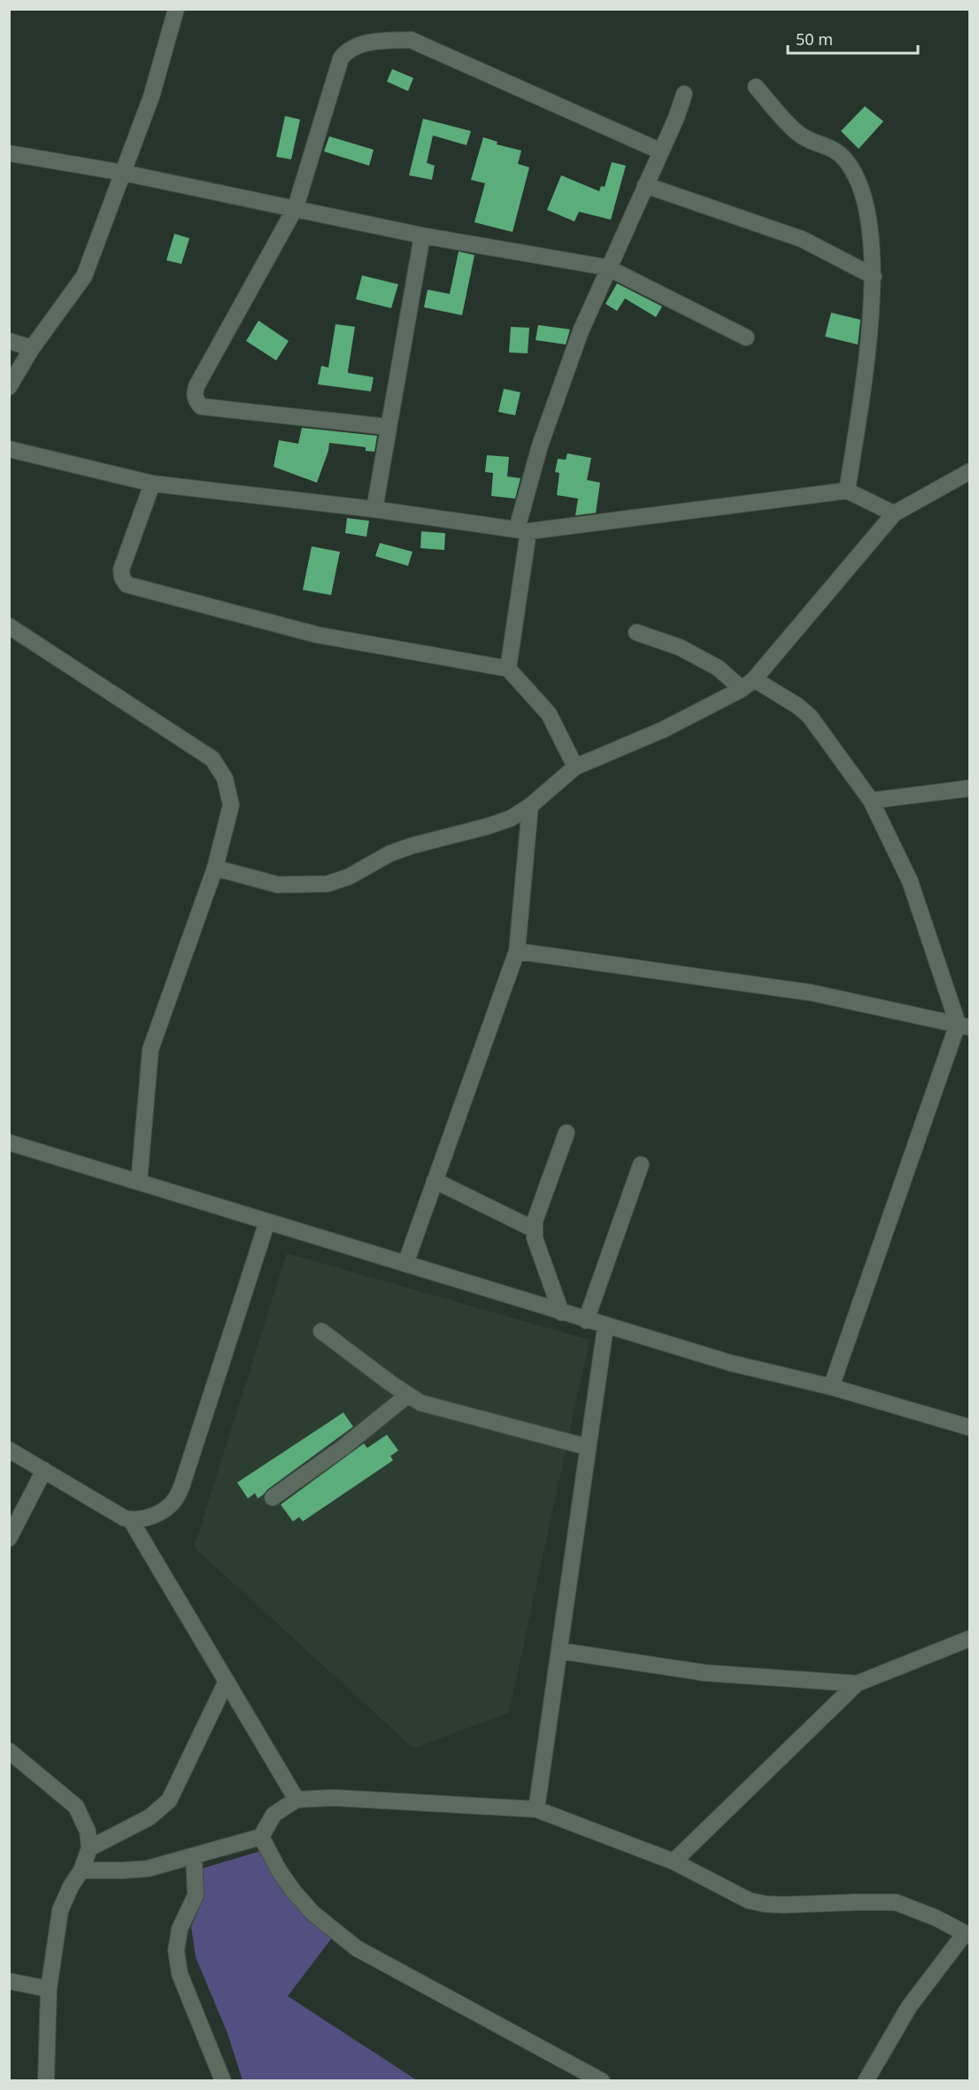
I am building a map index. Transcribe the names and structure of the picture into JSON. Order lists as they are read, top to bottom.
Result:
{
  "scale_bar": "50 m"
}
